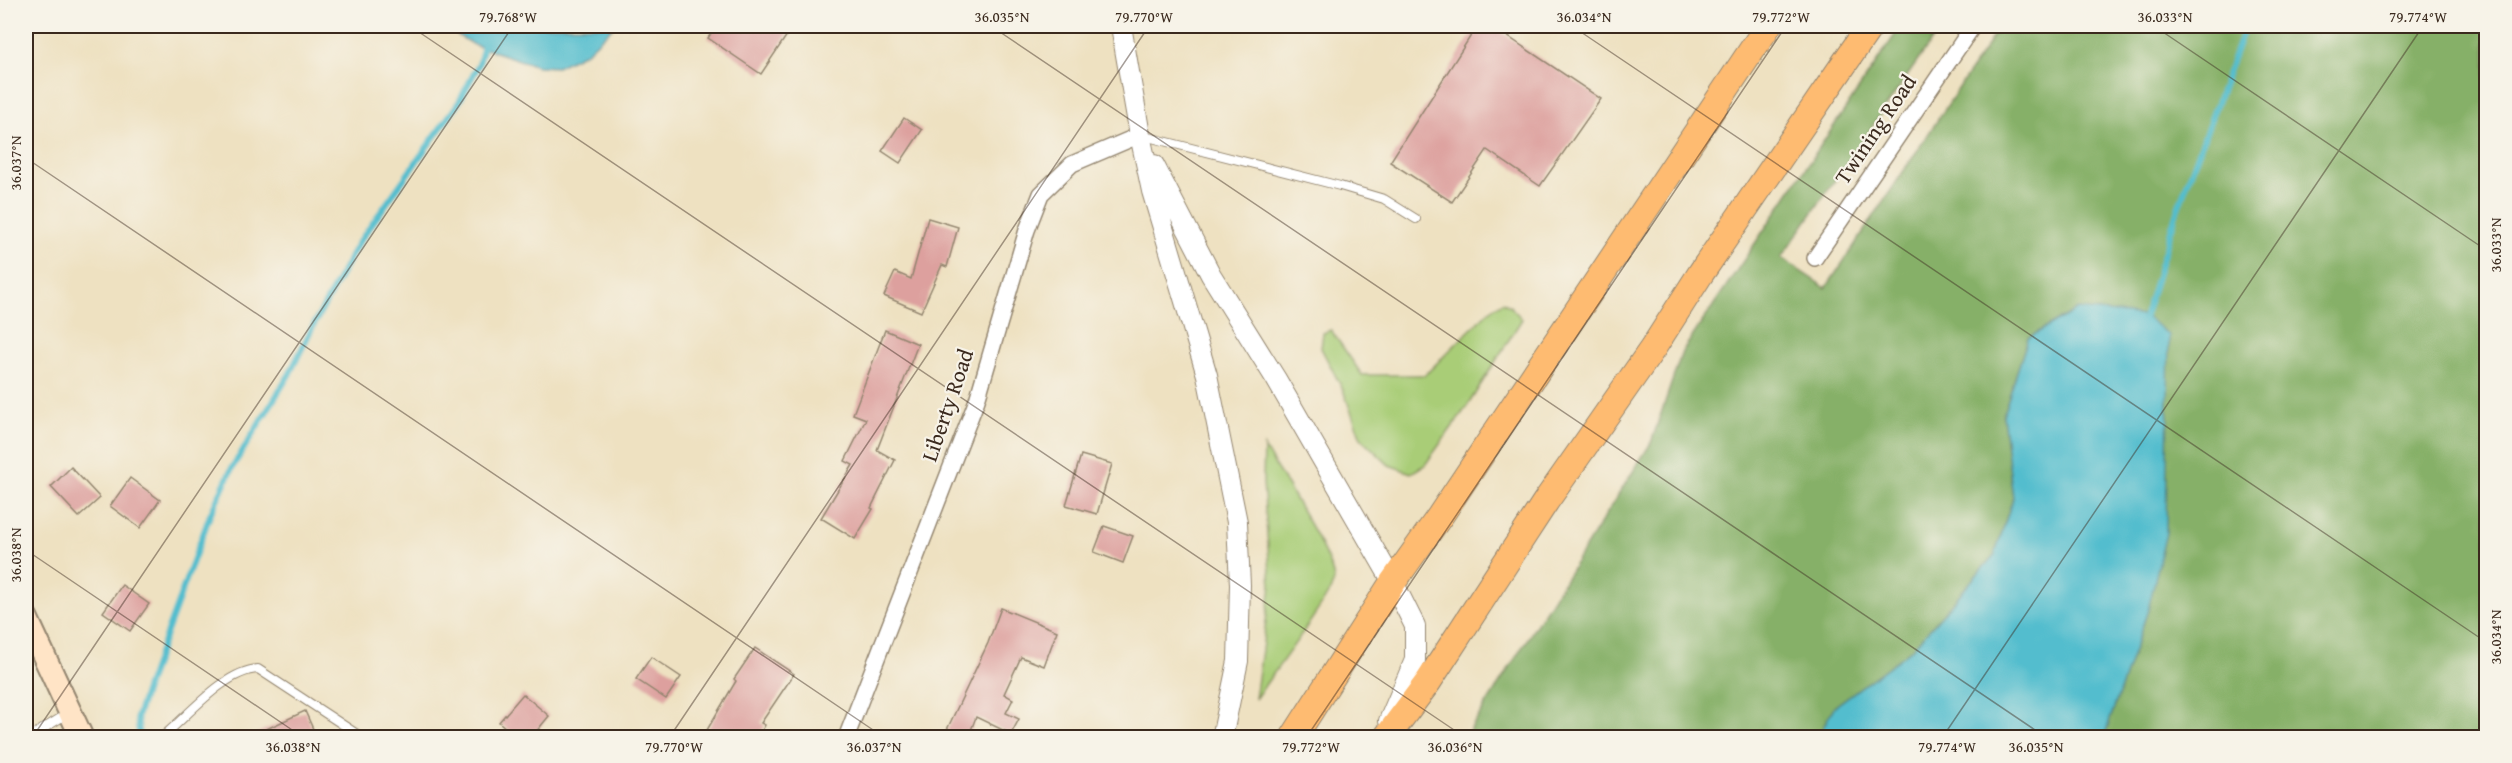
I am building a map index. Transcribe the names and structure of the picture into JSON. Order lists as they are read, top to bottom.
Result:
{
  "streets": {
    "street": ["Twining Road", "Liberty Road"]
  },
  "coordinates": [
    "79.768°W",
    "36.035°N",
    "79.770°W",
    "36.034°N",
    "79.772°W",
    "36.033°N",
    "79.774°W",
    "36.037°N",
    "36.038°N",
    "36.036°N"
  ]
}
